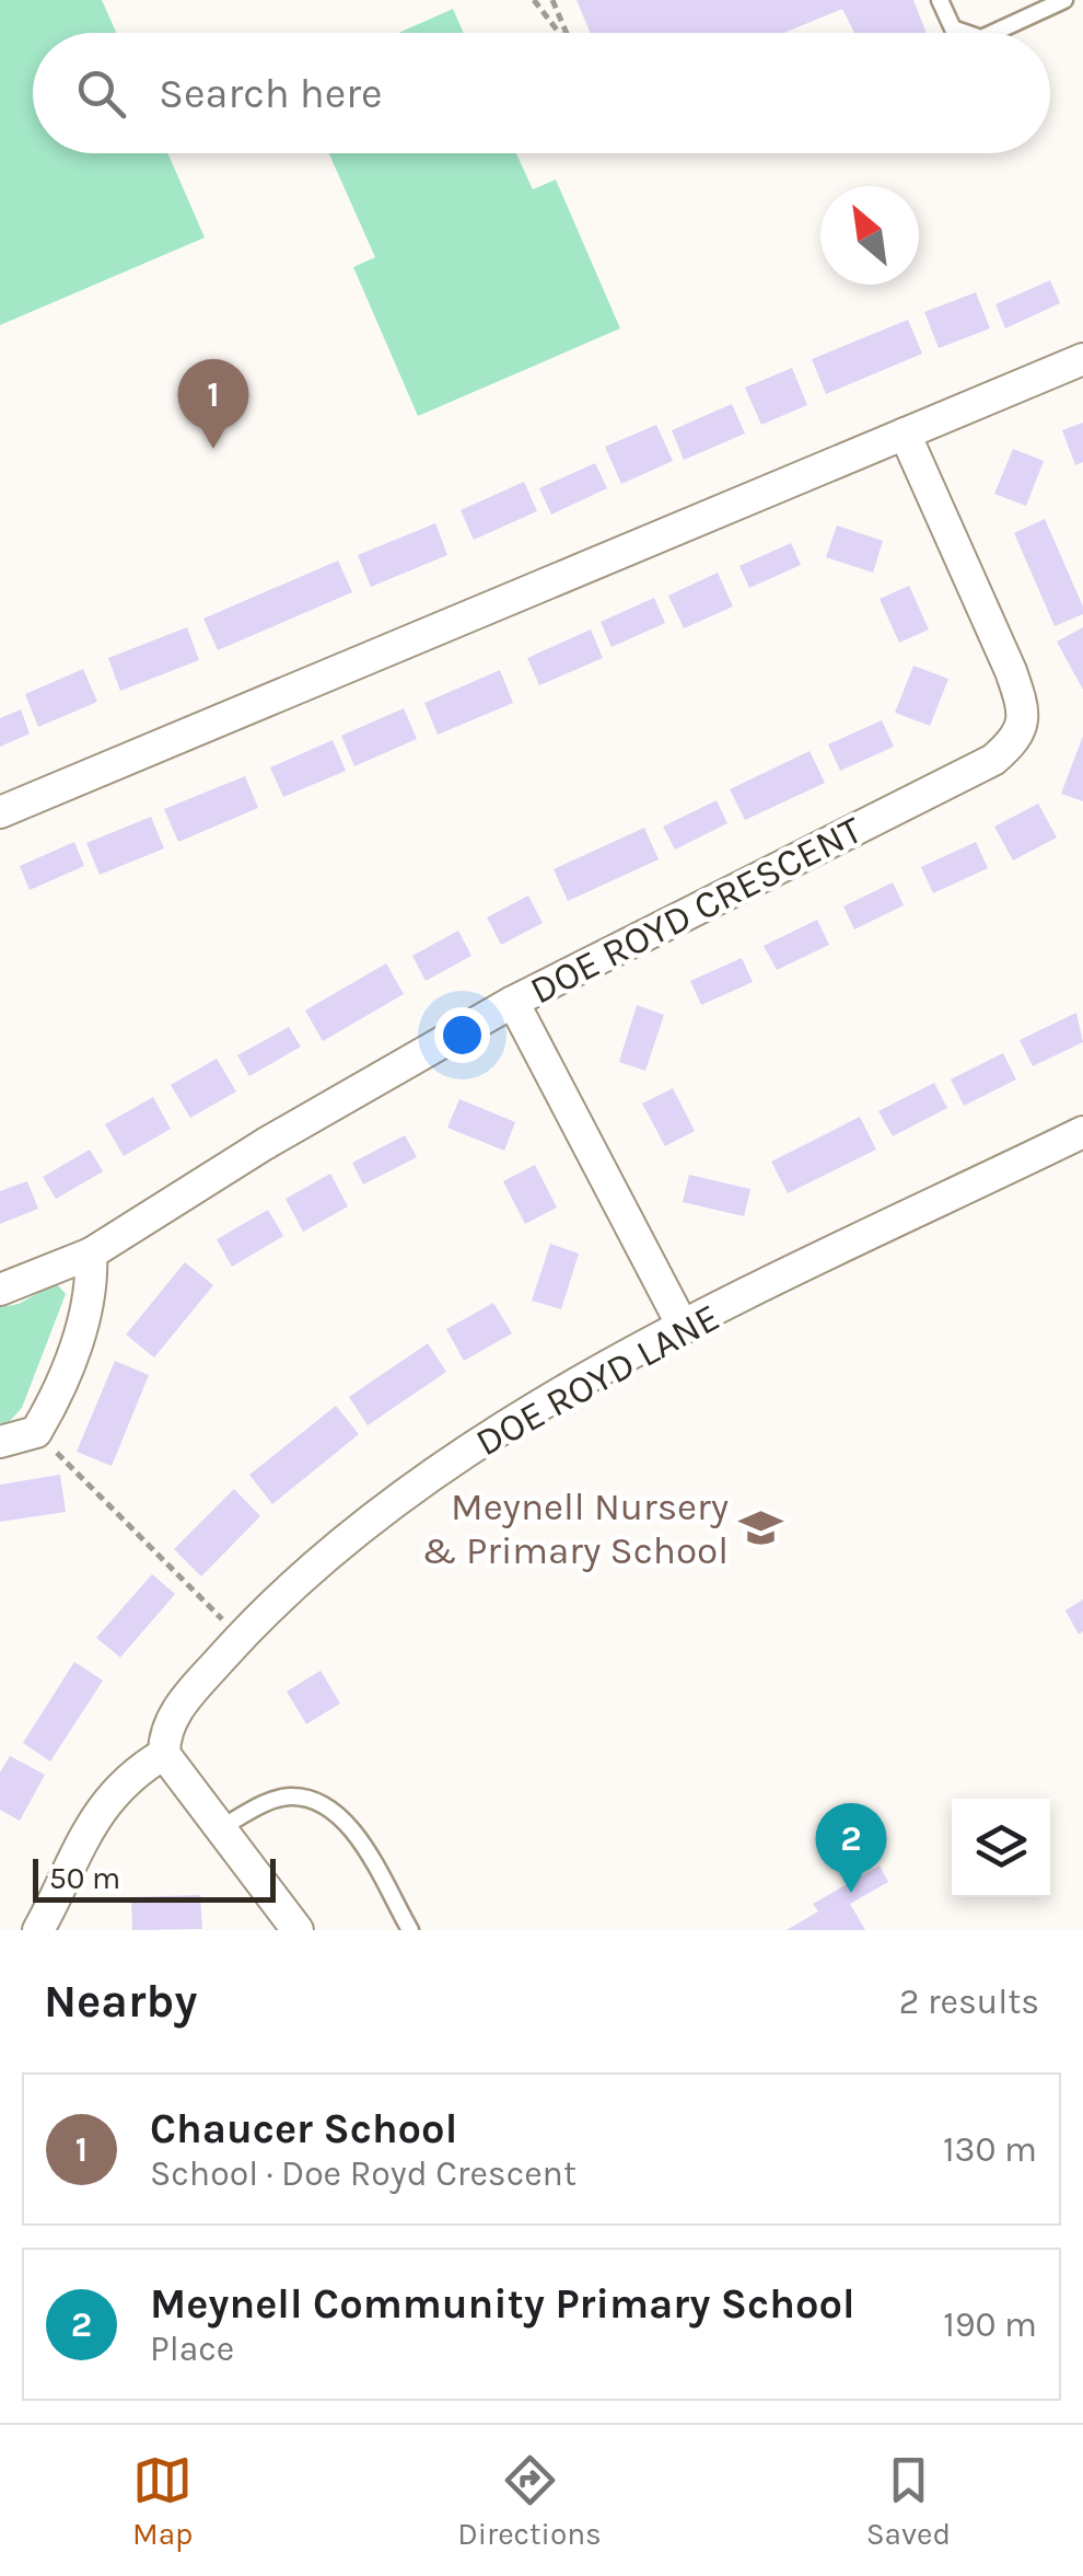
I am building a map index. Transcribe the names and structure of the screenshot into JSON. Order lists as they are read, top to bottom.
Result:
{
  "streets": {
    "street": ["DOE ROYD CRESCENT", "DOE ROYD LANE"]
  },
  "places": {
    "school or university": ["Meynell Nursery & Primary School"]
  },
  "scale_bar": "50 m",
  "north": "top left",
  "page": {
    "search": "Search here",
    "pins": ["1", "2"],
    "scale": "50 m",
    "heading": ["Nearby", "2 results"],
    "list": [
      {
        "mark": "1",
        "name": "Chaucer School",
        "note": "School · Doe Royd Crescent",
        "value": "130 m"
      },
      {
        "mark": "2",
        "name": "Meynell Community Primary School",
        "note": "Place",
        "value": "190 m"
      }
    ],
    "nav": ["Map", "Directions", "Saved"]
  }
}
